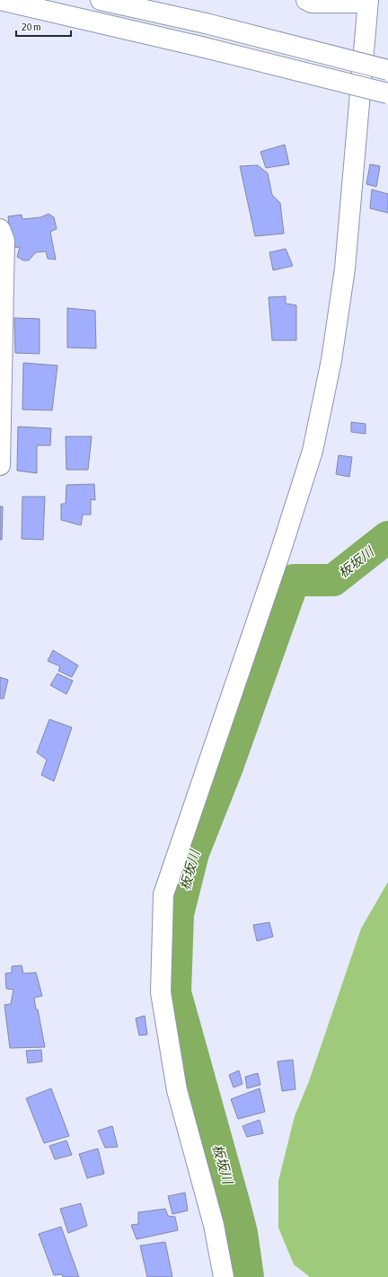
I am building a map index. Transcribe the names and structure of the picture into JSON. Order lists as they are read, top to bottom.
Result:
{
  "water": ["板坂川"],
  "scale_bar": "20 m"
}
